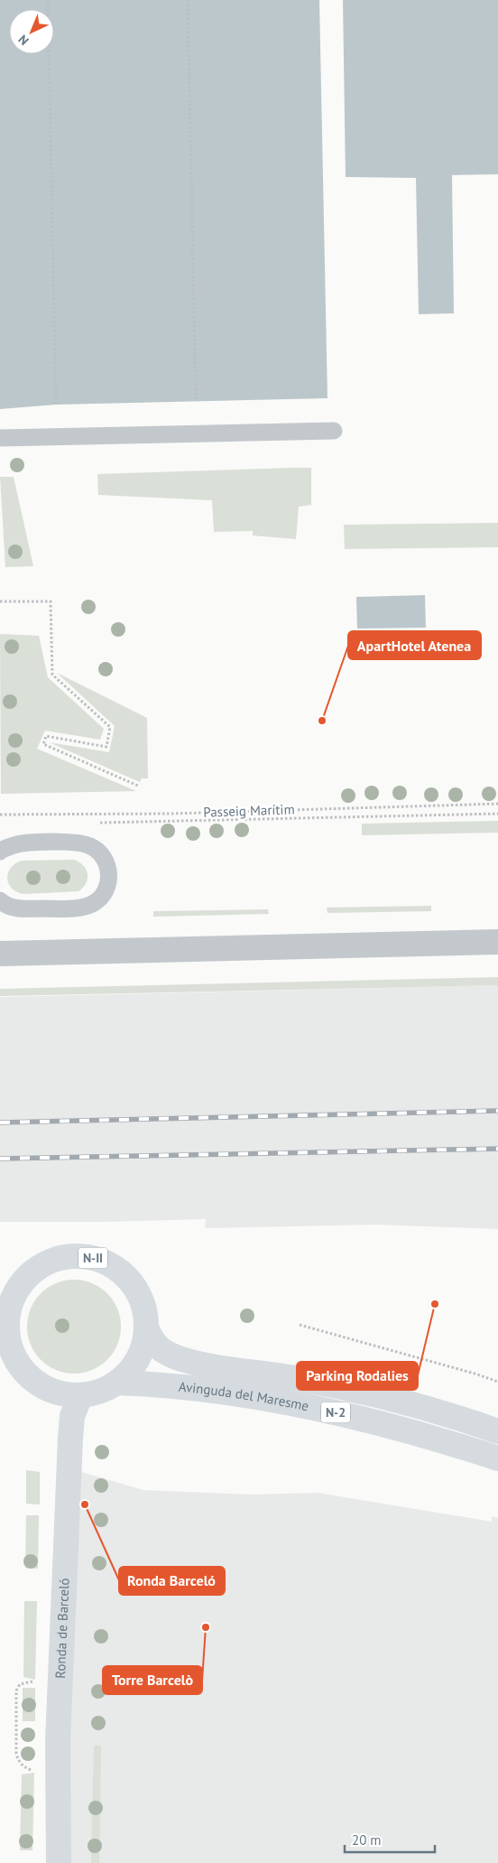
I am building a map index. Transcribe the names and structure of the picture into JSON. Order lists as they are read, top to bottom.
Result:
{
  "streets": {
    "main road": [
      "N-II",
      "Avinguda del Maresme",
      "N-2",
      "Ronda de Barceló"
    ],
    "path": ["Passeig Marítim"]
  },
  "crossings": [
    ["N-II", "Avinguda del Maresme"],
    ["N-II", "Ronda de Barceló"],
    ["Avinguda del Maresme", "Ronda de Barceló"]
  ],
  "places": [
    "ApartHotel Atenea",
    "Parking Rodalies",
    "Ronda Barceló",
    "Torre Barcelò"
  ],
  "scale_bar": "20 m",
  "north": "bottom left"
}
